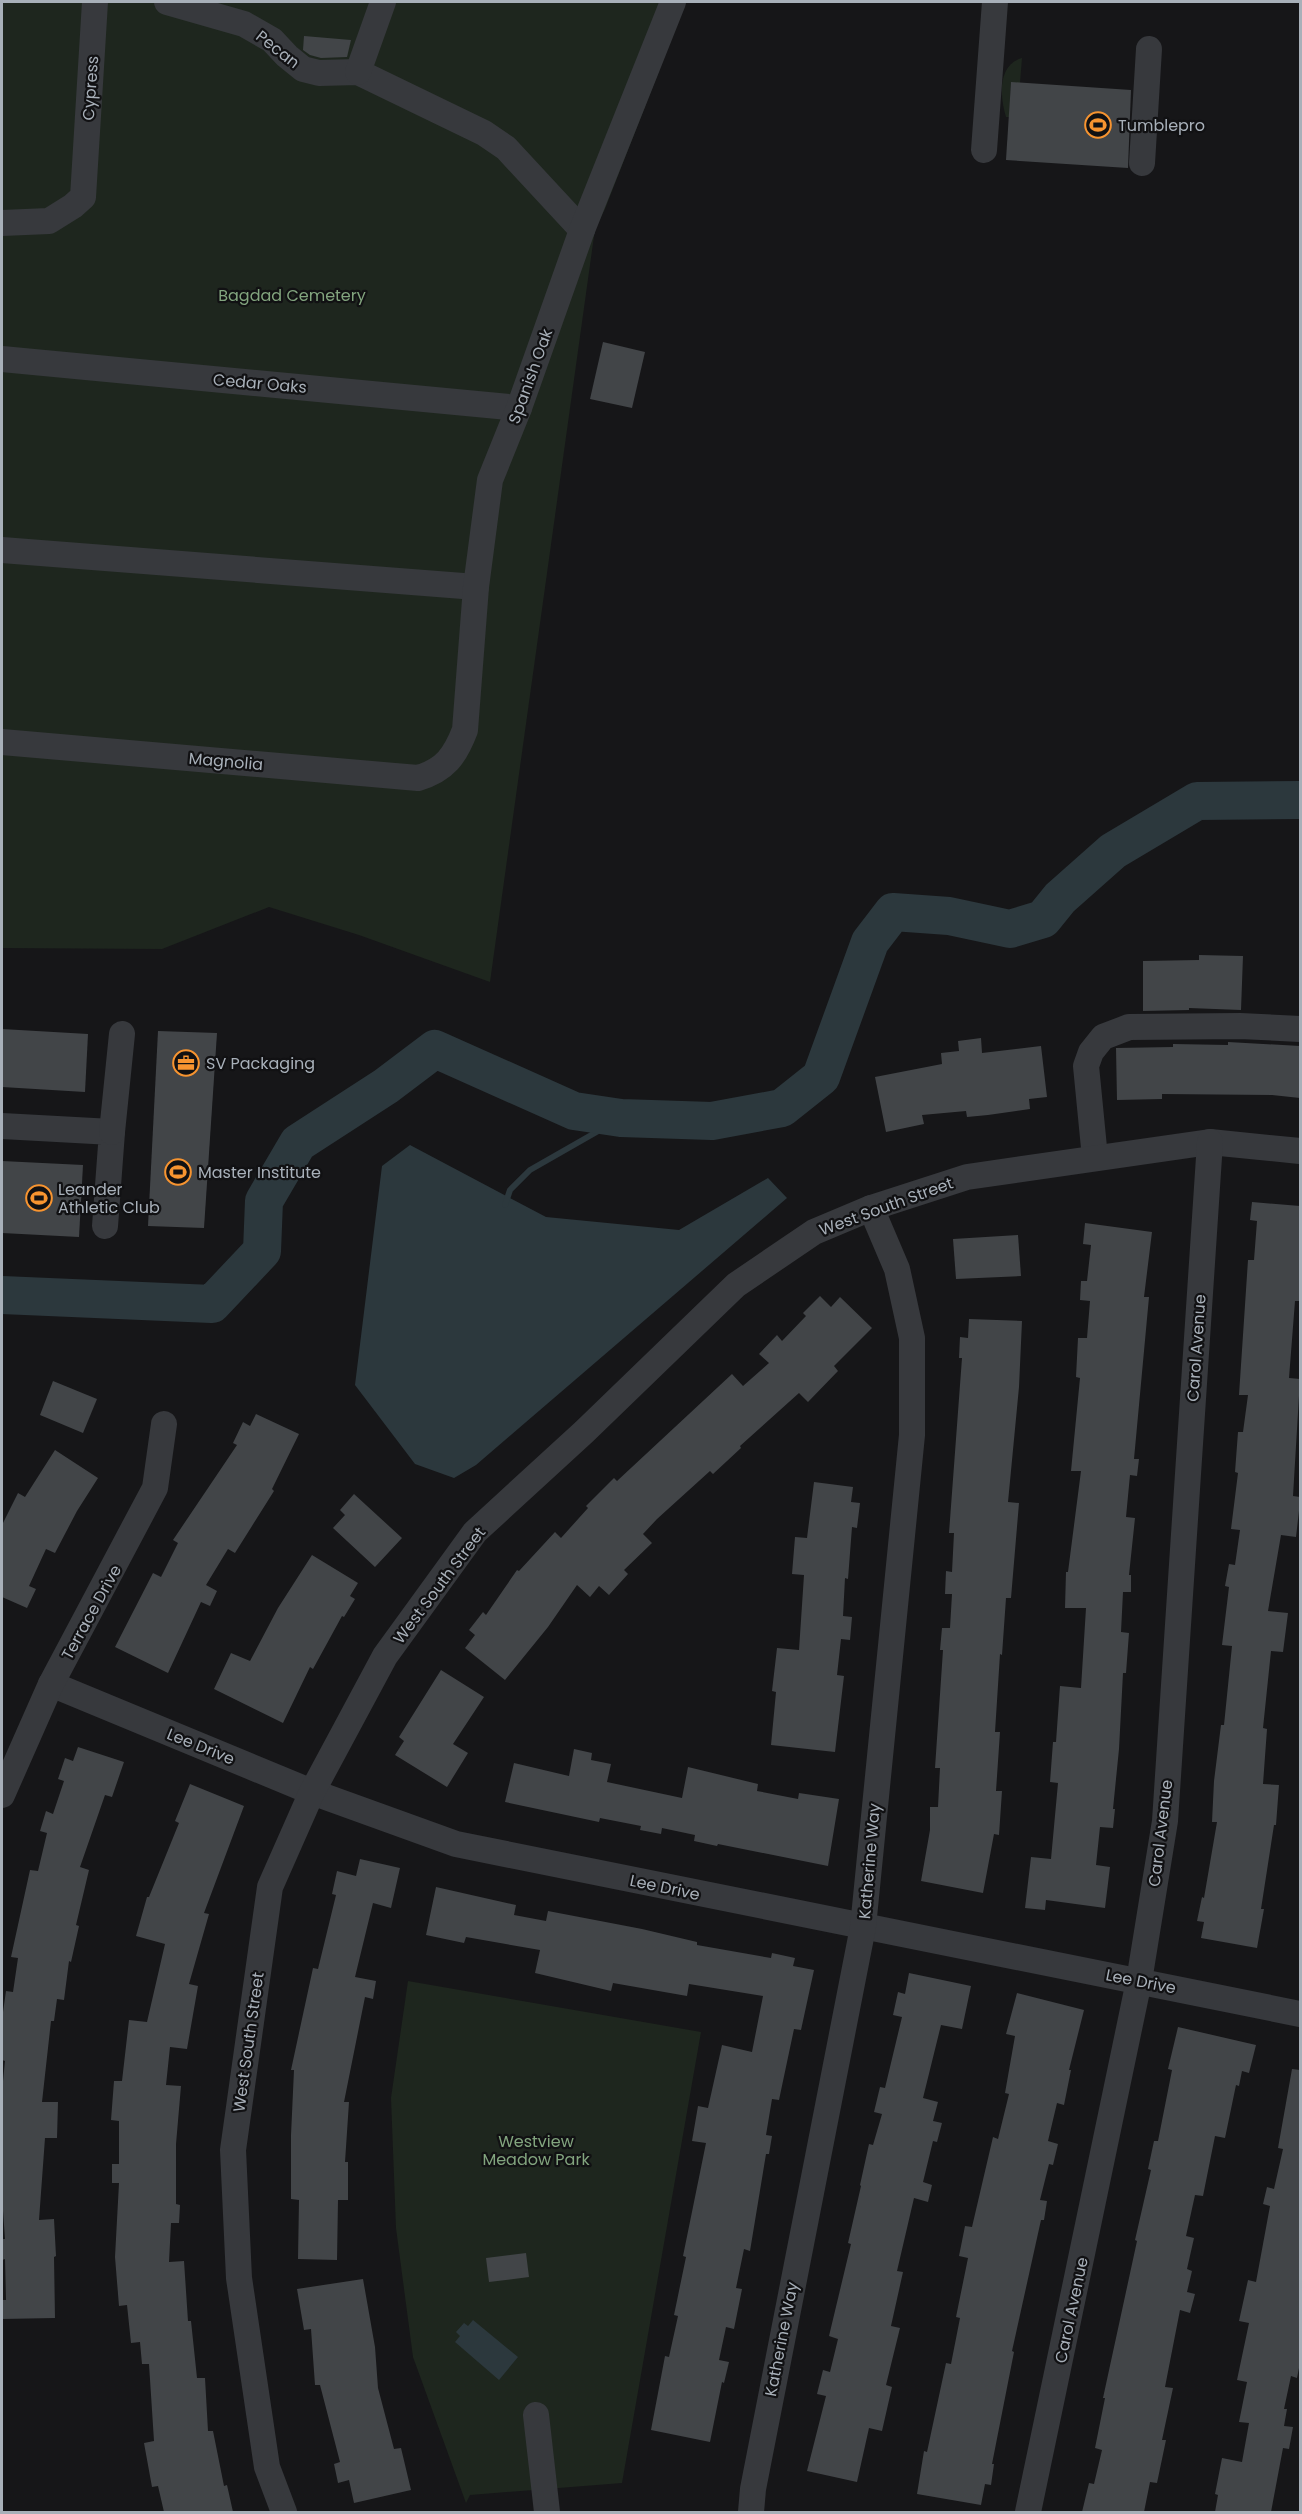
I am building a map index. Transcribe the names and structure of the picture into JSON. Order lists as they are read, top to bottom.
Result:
{
  "streets": {
    "street": [
      "Pecan",
      "Cypress",
      "Spanish Oak",
      "Cedar Oaks",
      "Magnolia",
      "West South Street",
      "Carol Avenue",
      "Terrace Drive",
      "Lee Drive",
      "Katherine Way"
    ]
  },
  "crossings": [
    ["Spanish Oak", "Cedar Oaks"],
    ["Spanish Oak", "Magnolia"],
    ["West South Street", "Carol Avenue"],
    ["West South Street", "Lee Drive"],
    ["West South Street", "Katherine Way"],
    ["Carol Avenue", "Lee Drive"],
    ["Terrace Drive", "Lee Drive"],
    ["Lee Drive", "Katherine Way"]
  ],
  "parks": ["Bagdad Cemetery", "Westview Meadow Park"],
  "places": {
    "sports": ["Tumblepro", "Master Institute", "Leander Athletic Club"],
    "office": ["SV Packaging"]
  }
}
